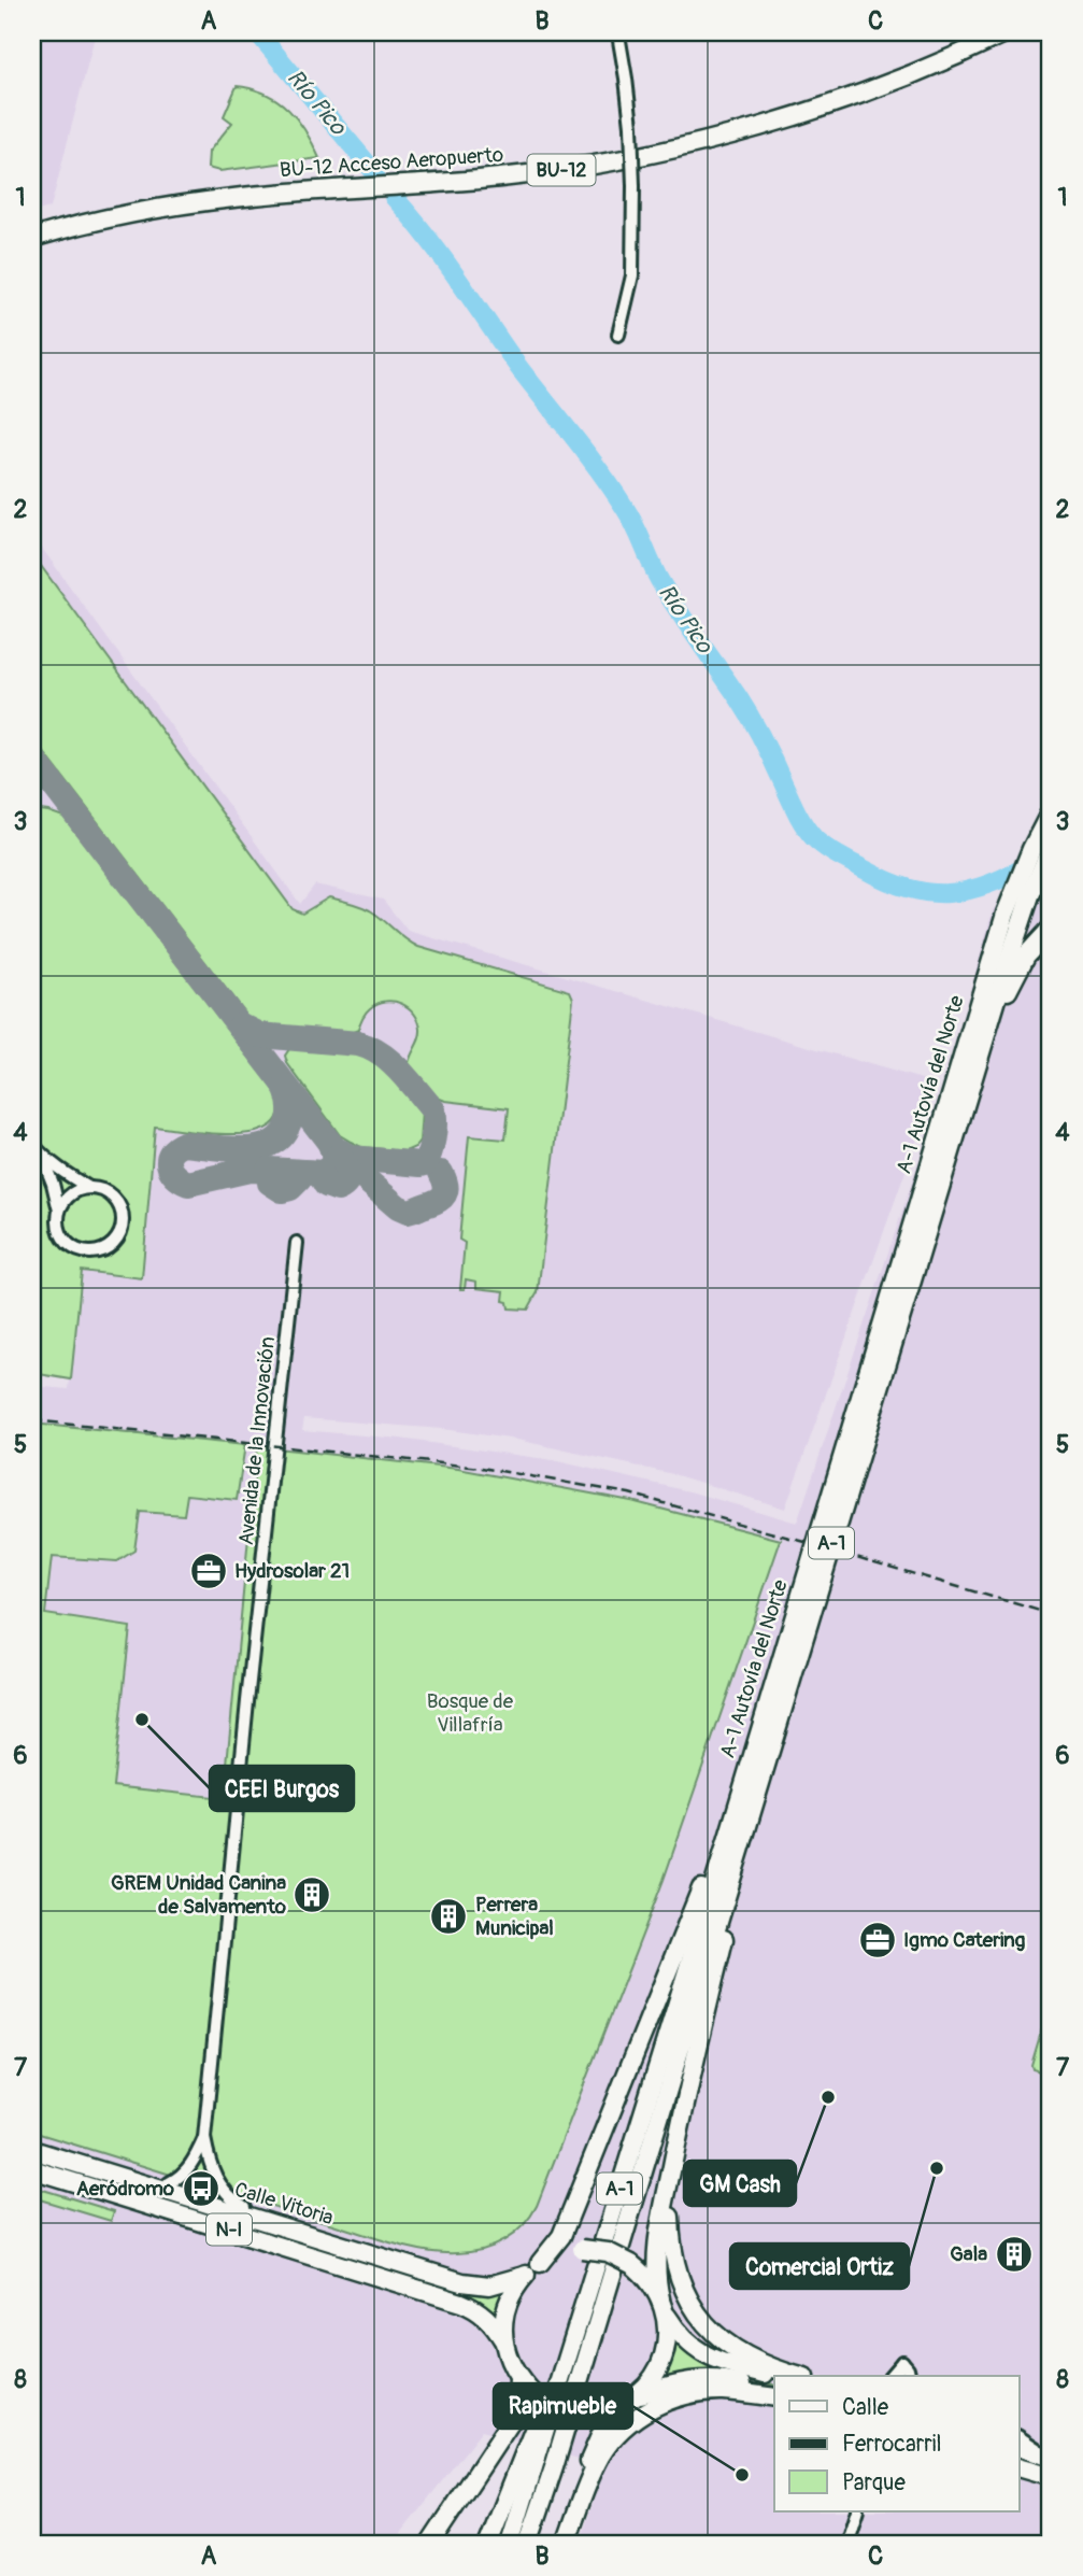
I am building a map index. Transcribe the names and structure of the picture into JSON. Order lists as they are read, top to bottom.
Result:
{
  "streets": {
    "highway": [
      "BU-12 Acceso Aeropuerto",
      "BU-12",
      "A-1 Autovía del Norte",
      "A-1",
      "Calle Vitoria",
      "N-I"
    ],
    "street": ["Avenida de la Innovación"]
  },
  "crossings": [
    ["A-1 Autovía del Norte", "A-1"],
    ["A-1", "Calle Vitoria"],
    ["A-1", "N-I"],
    ["Calle Vitoria", "N-I"]
  ],
  "water": ["Río Pico"],
  "parks": ["Bosque de Villafría"],
  "places": {
    "office": ["Hydrosolar 21", "Igmo Catering"],
    "other": [
      "CEEI Burgos",
      "GM Cash",
      "Comercial Ortiz",
      "Rapimueble"
    ],
    "building": ["GREM Unidad Canina de Salvamento", "Perrera Municipal", "Gala"],
    "bus stop": ["Aeródromo"]
  },
  "legend": ["Calle", "Ferrocarril", "Parque"],
  "grid": {
    "columns": ["A", "B", "C"],
    "rows": [
      "1",
      "2",
      "3",
      "4",
      "5",
      "6",
      "7",
      "8"
    ]
  }
}
